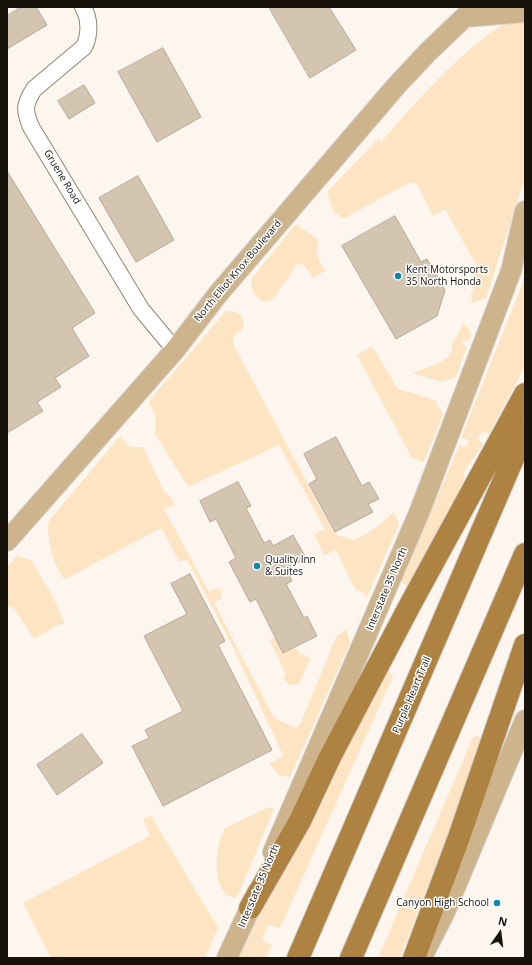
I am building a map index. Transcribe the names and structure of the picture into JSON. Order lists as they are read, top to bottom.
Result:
{
  "streets": {
    "highway": ["Purple Heart Trail"],
    "main road": ["North Elliot Knox Boulevard", "Interstate 35 North"],
    "street": ["Gruene Road"]
  },
  "crossings": [
    ["Gruene Road", "North Elliot Knox Boulevard"]
  ],
  "places": ["Kent Motorsports 35 North Honda", "Quality Inn & Suites", "Canyon High School"],
  "north": "top"
}
